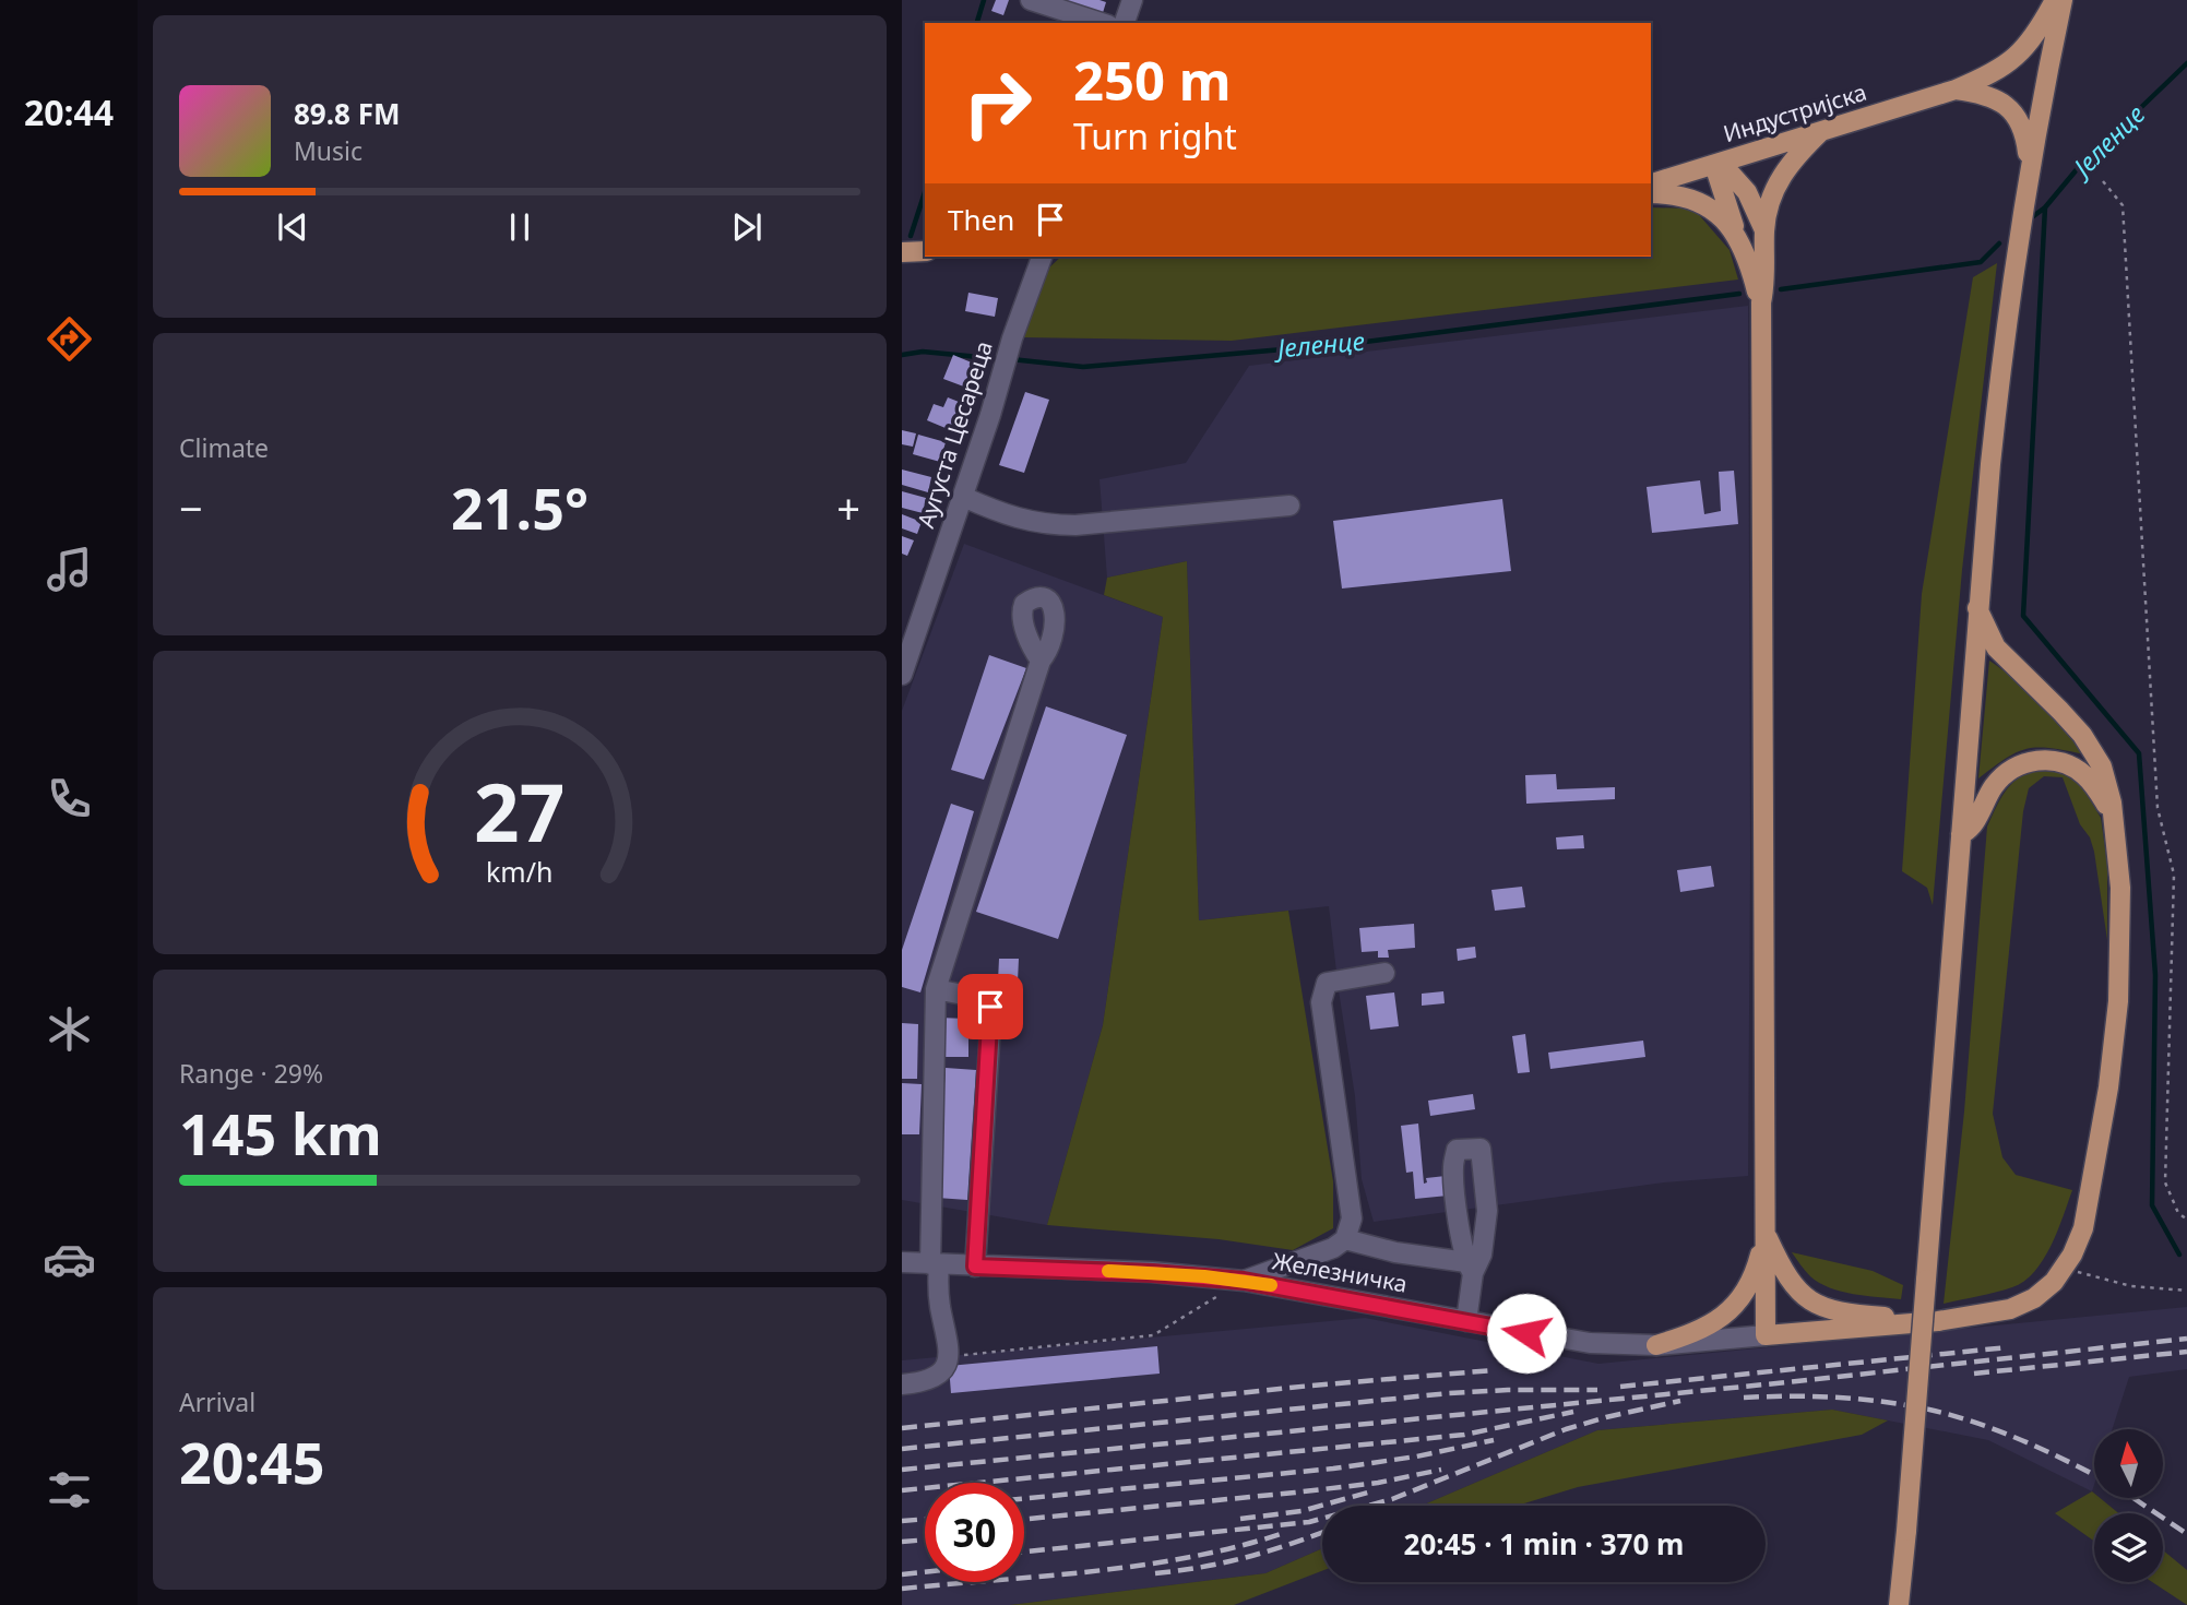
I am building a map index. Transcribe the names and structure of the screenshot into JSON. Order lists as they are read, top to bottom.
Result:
{
  "streets": {
    "main road": ["Индустријска"],
    "street": ["Аугуста Цесареца", "Железничка"]
  },
  "water": ["Јеленце"],
  "north": "top",
  "page": {
    "tabs": "20:44",
    "turn": ["250 m", "Turn right"],
    "song": ["89.8 FM", "Music"],
    "then": "Then",
    "tile": [
      "Climate",
      ["Range · 29%", "145 km"],
      ["Arrival", "20:45"]
    ],
    "heat": ["−", "21.5°", "+"],
    "limit": "30",
    "trip": "20:45 · 1 min · 370 m",
    "gauge": ["27", "km/h"]
  }
}
